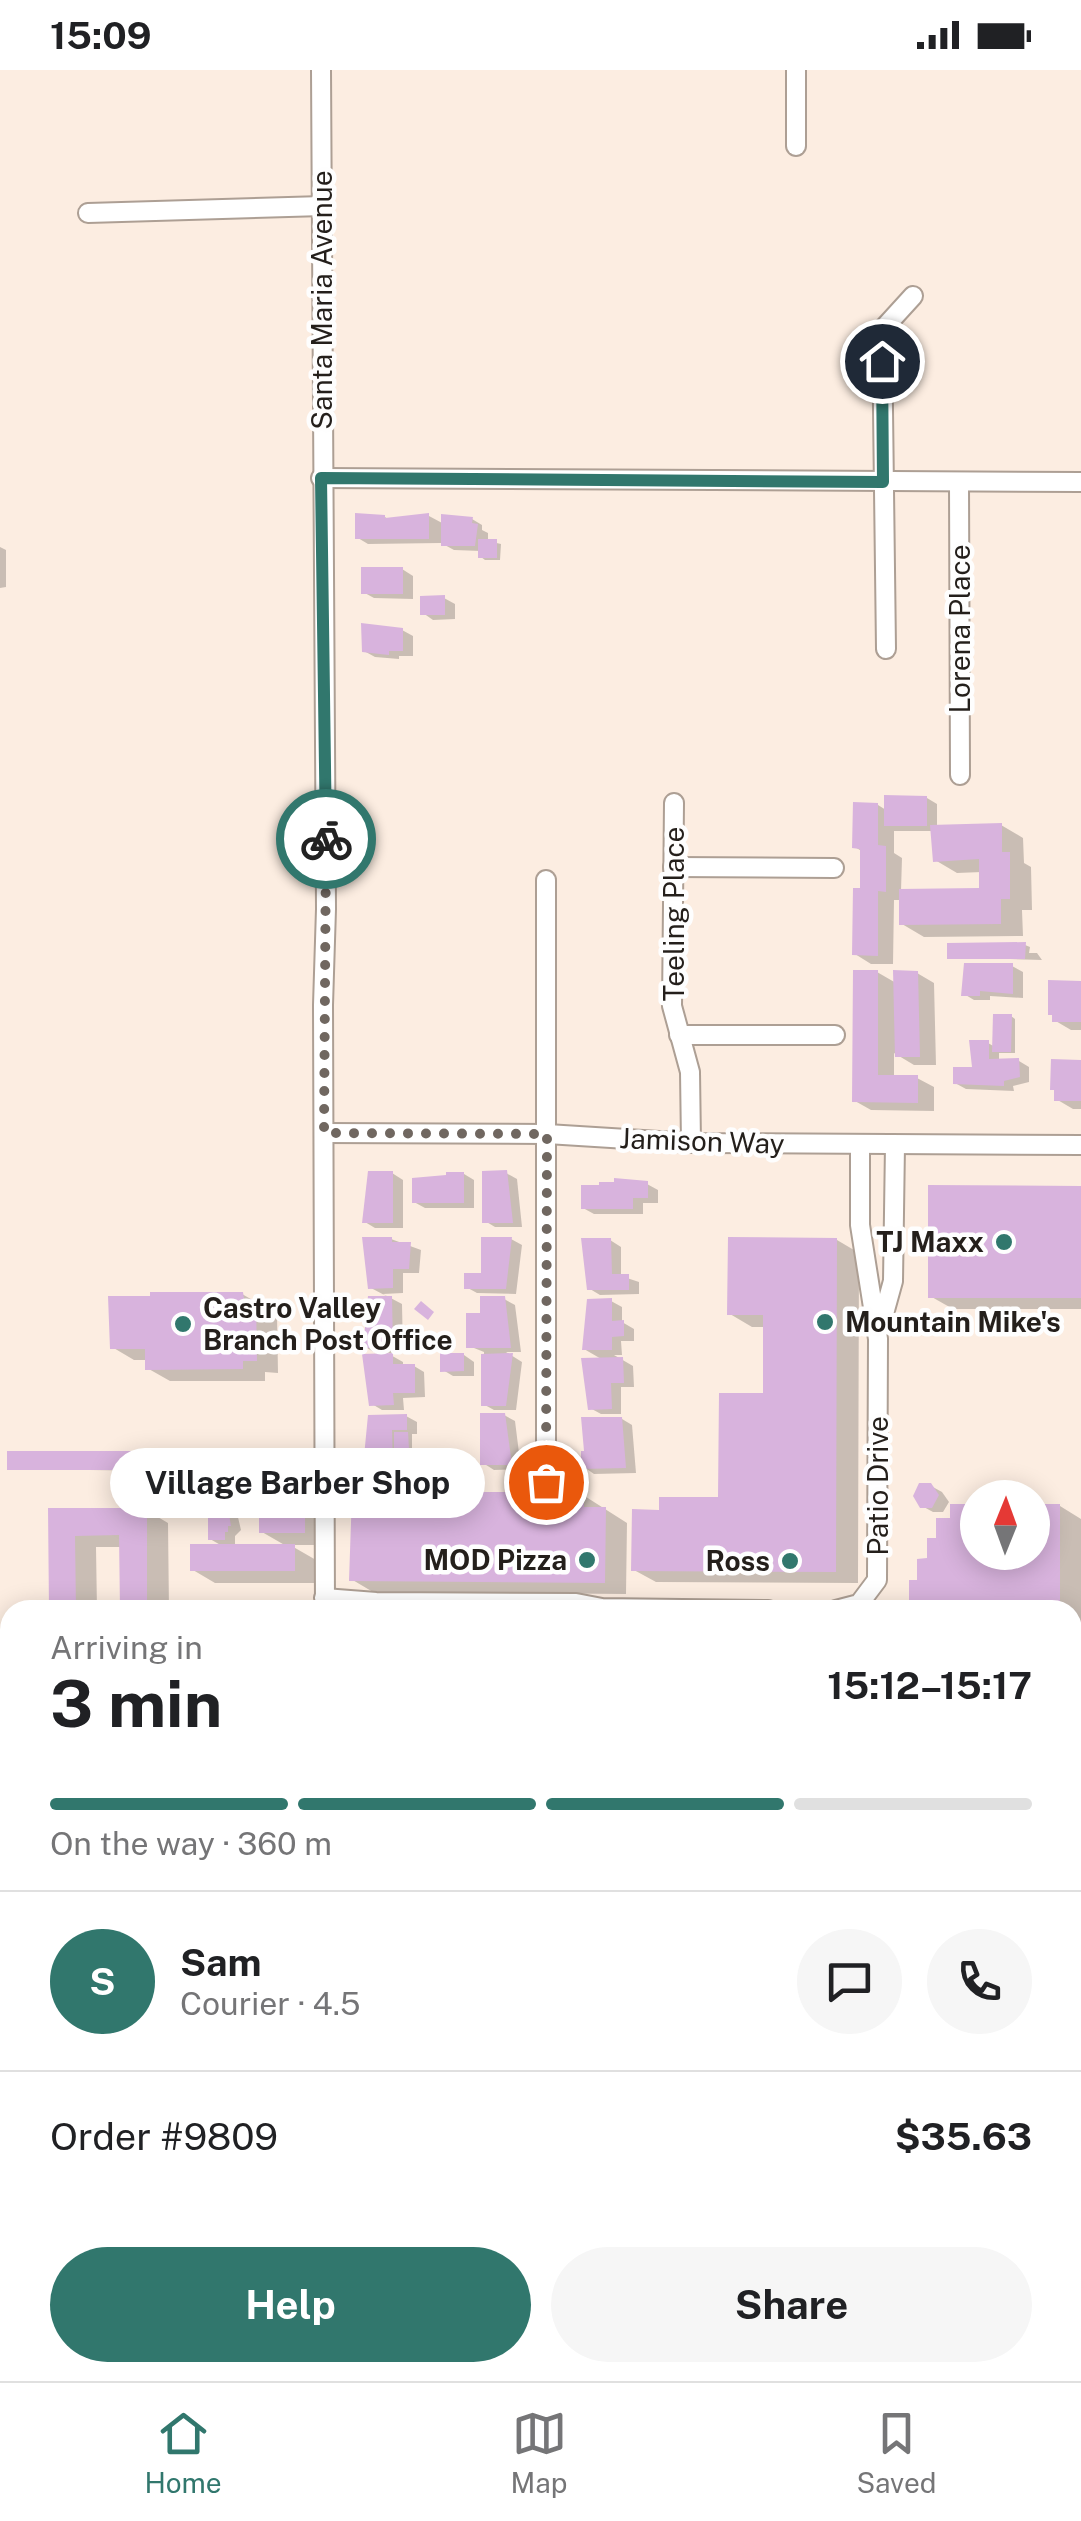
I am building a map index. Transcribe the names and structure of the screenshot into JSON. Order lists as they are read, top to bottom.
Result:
{
  "streets": {
    "street": [
      "Santa Maria Avenue",
      "Lorena Place",
      "Teeling Place",
      "Jamison Way",
      "Patio Drive"
    ]
  },
  "crossings": [
    ["Santa Maria Avenue", "Jamison Way"],
    ["Teeling Place", "Jamison Way"],
    ["Jamison Way", "Patio Drive"]
  ],
  "places": [
    "TJ Maxx",
    "Mountain Mike's",
    "Castro Valley Branch Post Office",
    "Village Barber Shop",
    "MOD Pizza",
    "Ross"
  ],
  "north": "top",
  "page": {
    "status": "15:09",
    "bubble": "Village Barber Shop",
    "heading": ["3 min", "Arriving in", "15:12–15:17"],
    "panel": [
      "Sam",
      "Courier · 4.5",
      "Order #9809",
      "$35.63"
    ],
    "bar": "On the way · 360 m",
    "round": "S",
    "buttons": ["Help", "Share"],
    "tabs": ["Home", "Map", "Saved"]
  }
}
